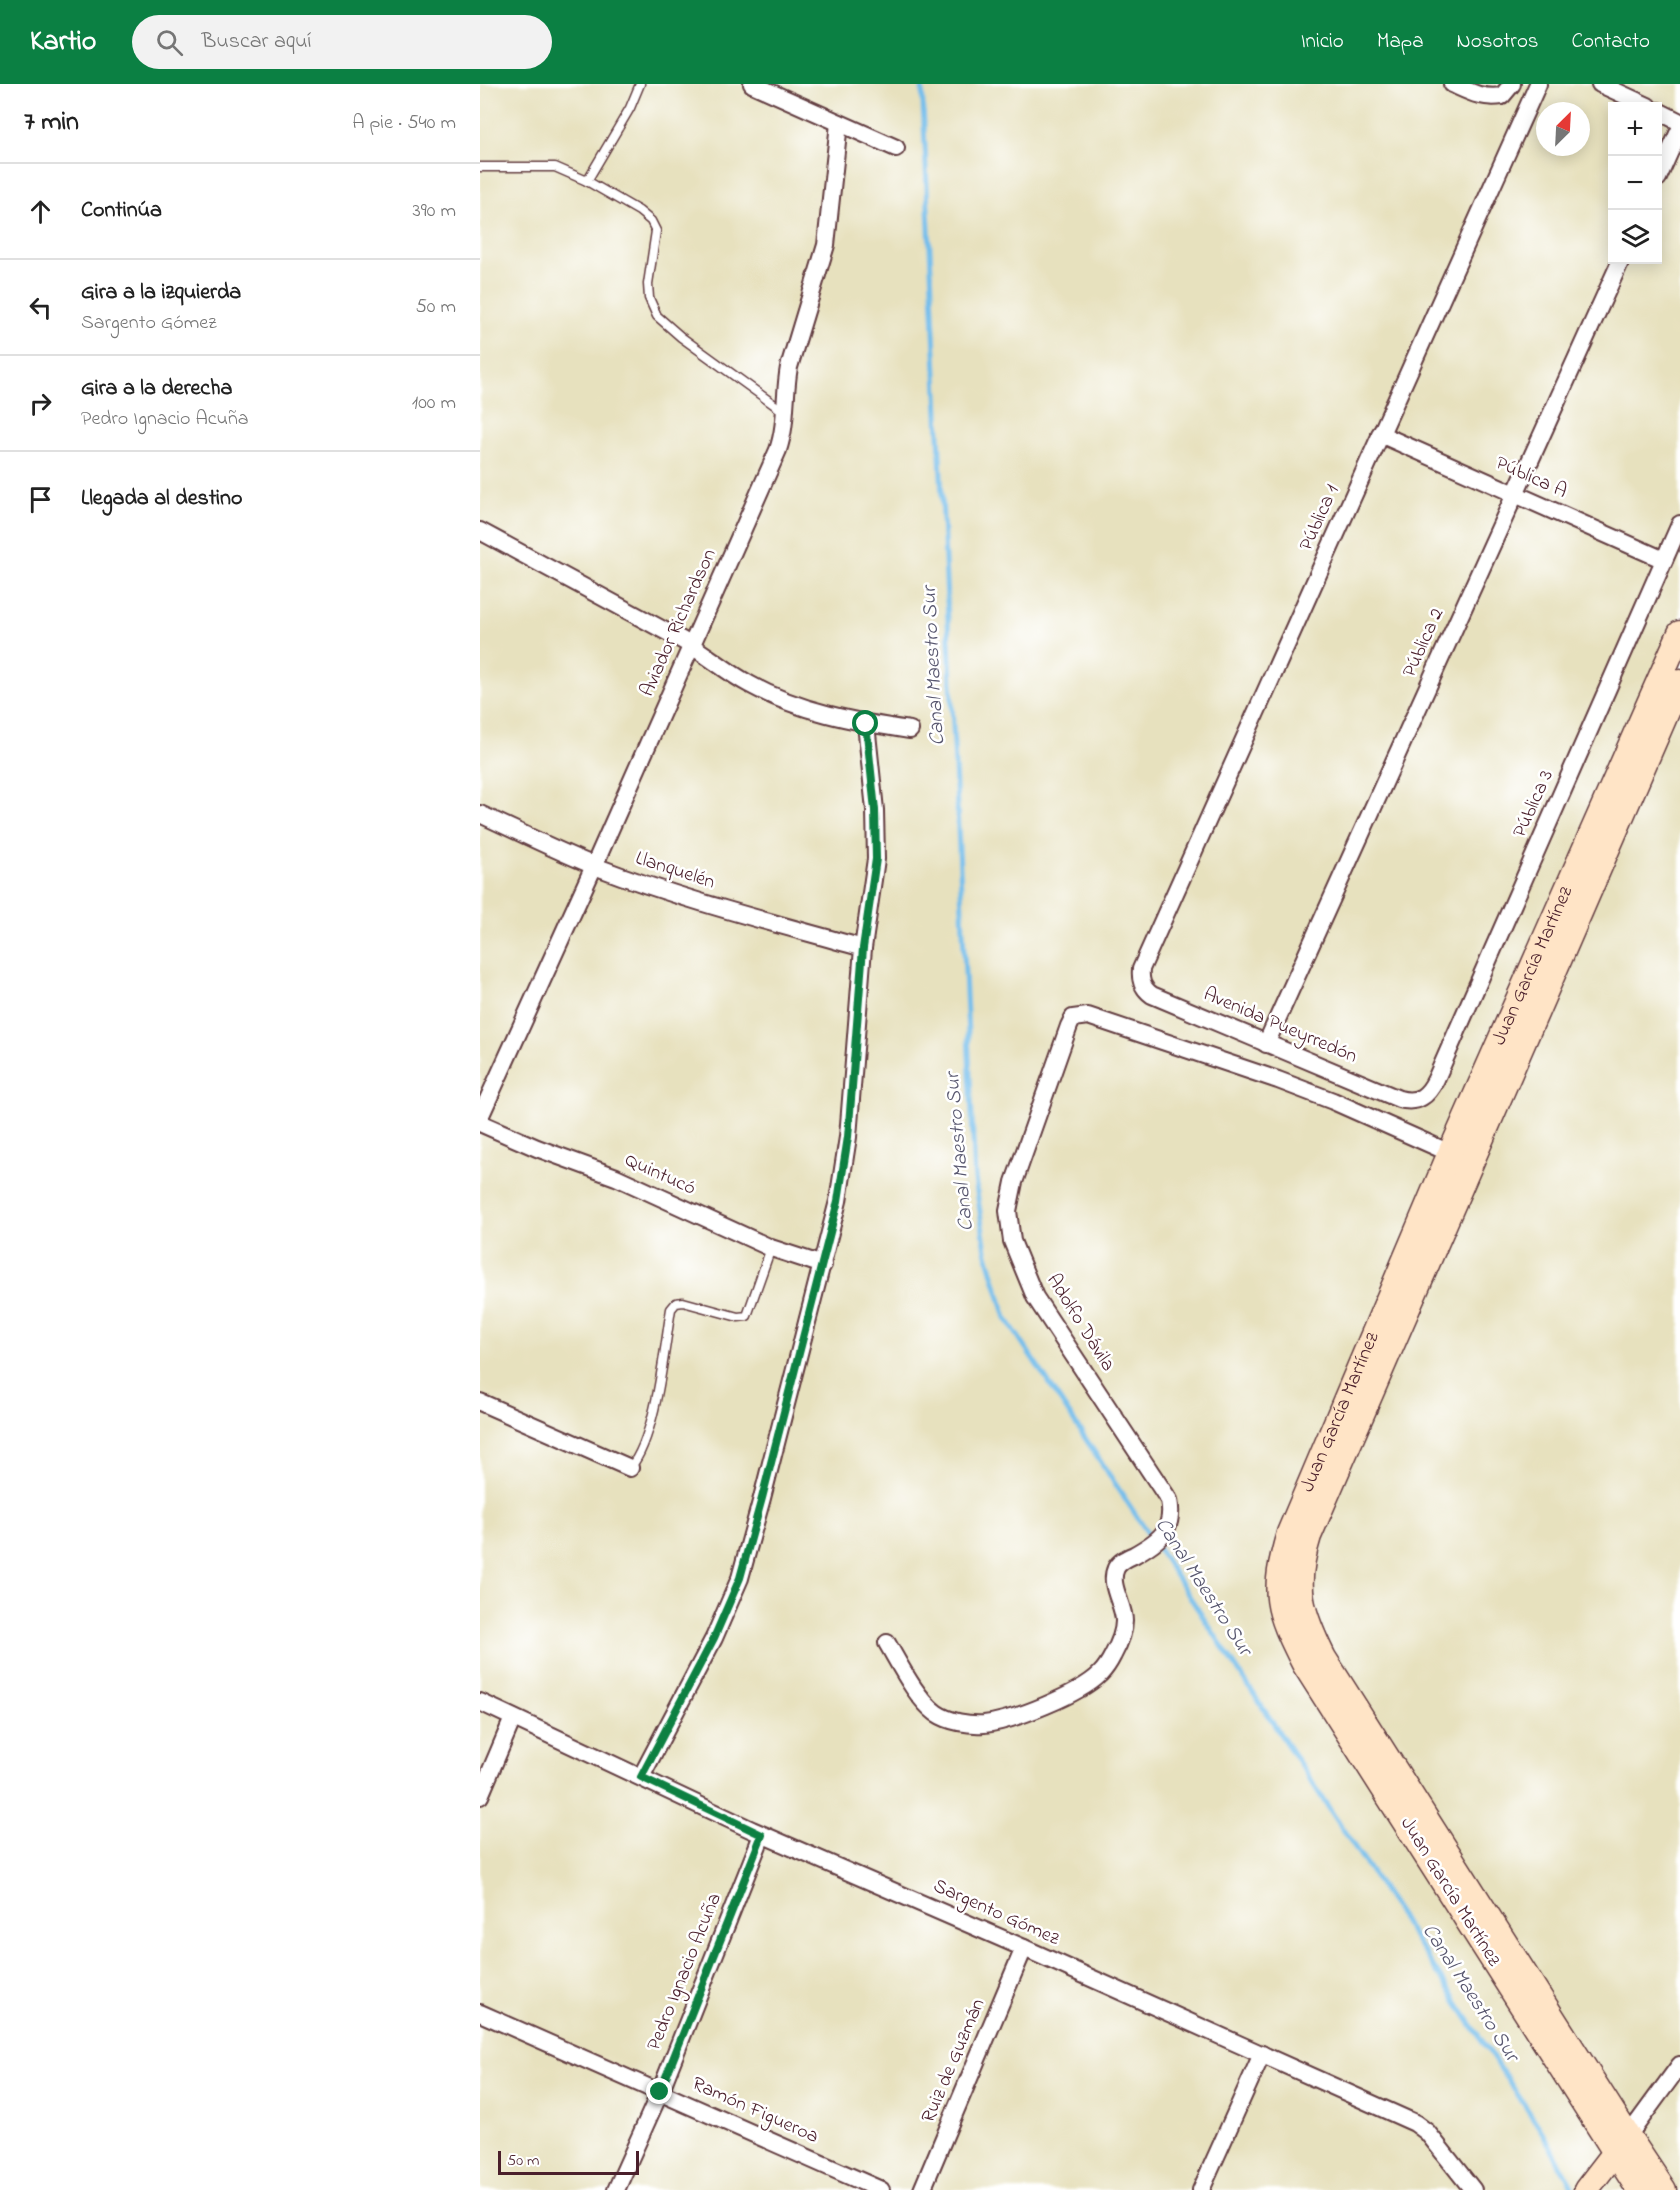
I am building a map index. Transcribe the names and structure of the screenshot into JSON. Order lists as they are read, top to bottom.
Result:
{
  "streets": {
    "main road": ["Juan García Martínez"],
    "street": [
      "Pública A",
      "Pública 1",
      "Aviador Richardson",
      "Pública 2",
      "Pública 3",
      "Llanquelén",
      "Avenida Pueyrredón",
      "Quintucó",
      "Adolfo Dávila",
      "Sargento Gómez",
      "Pedro Ignacio Acuña",
      "Ruiz de Guzmán",
      "Ramón Figueroa"
    ]
  },
  "crossings": [
    ["Pública A", "Pública 1"],
    ["Pública A", "Pública 2"],
    ["Pública A", "Pública 3"],
    ["Pública 1", "Avenida Pueyrredón"],
    ["Aviador Richardson", "Llanquelén"],
    ["Pública 2", "Avenida Pueyrredón"],
    ["Pública 3", "Avenida Pueyrredón"],
    ["Juan García Martínez", "Adolfo Dávila"],
    ["Sargento Gómez", "Pedro Ignacio Acuña"],
    ["Sargento Gómez", "Ruiz de Guzmán"],
    ["Pedro Ignacio Acuña", "Ramón Figueroa"]
  ],
  "water": ["Canal Maestro Sur"],
  "scale_bar": "50 m",
  "north": "top right",
  "page": {
    "header": "Kartio",
    "search": "Buscar aquí",
    "nav": [
      "Inicio",
      "Mapa",
      "Nosotros",
      "Contacto"
    ],
    "heading": ["7 min", "A pie · 540 m"],
    "map_buttons": ["+", "−"],
    "list": [
      ["Continúa", "390 m"],
      ["Gira a la izquierda", "Sargento Gómez", "50 m"],
      ["Gira a la derecha", "Pedro Ignacio Acuña", "100 m"],
      "Llegada al destino"
    ],
    "scale": "50 m"
  }
}
